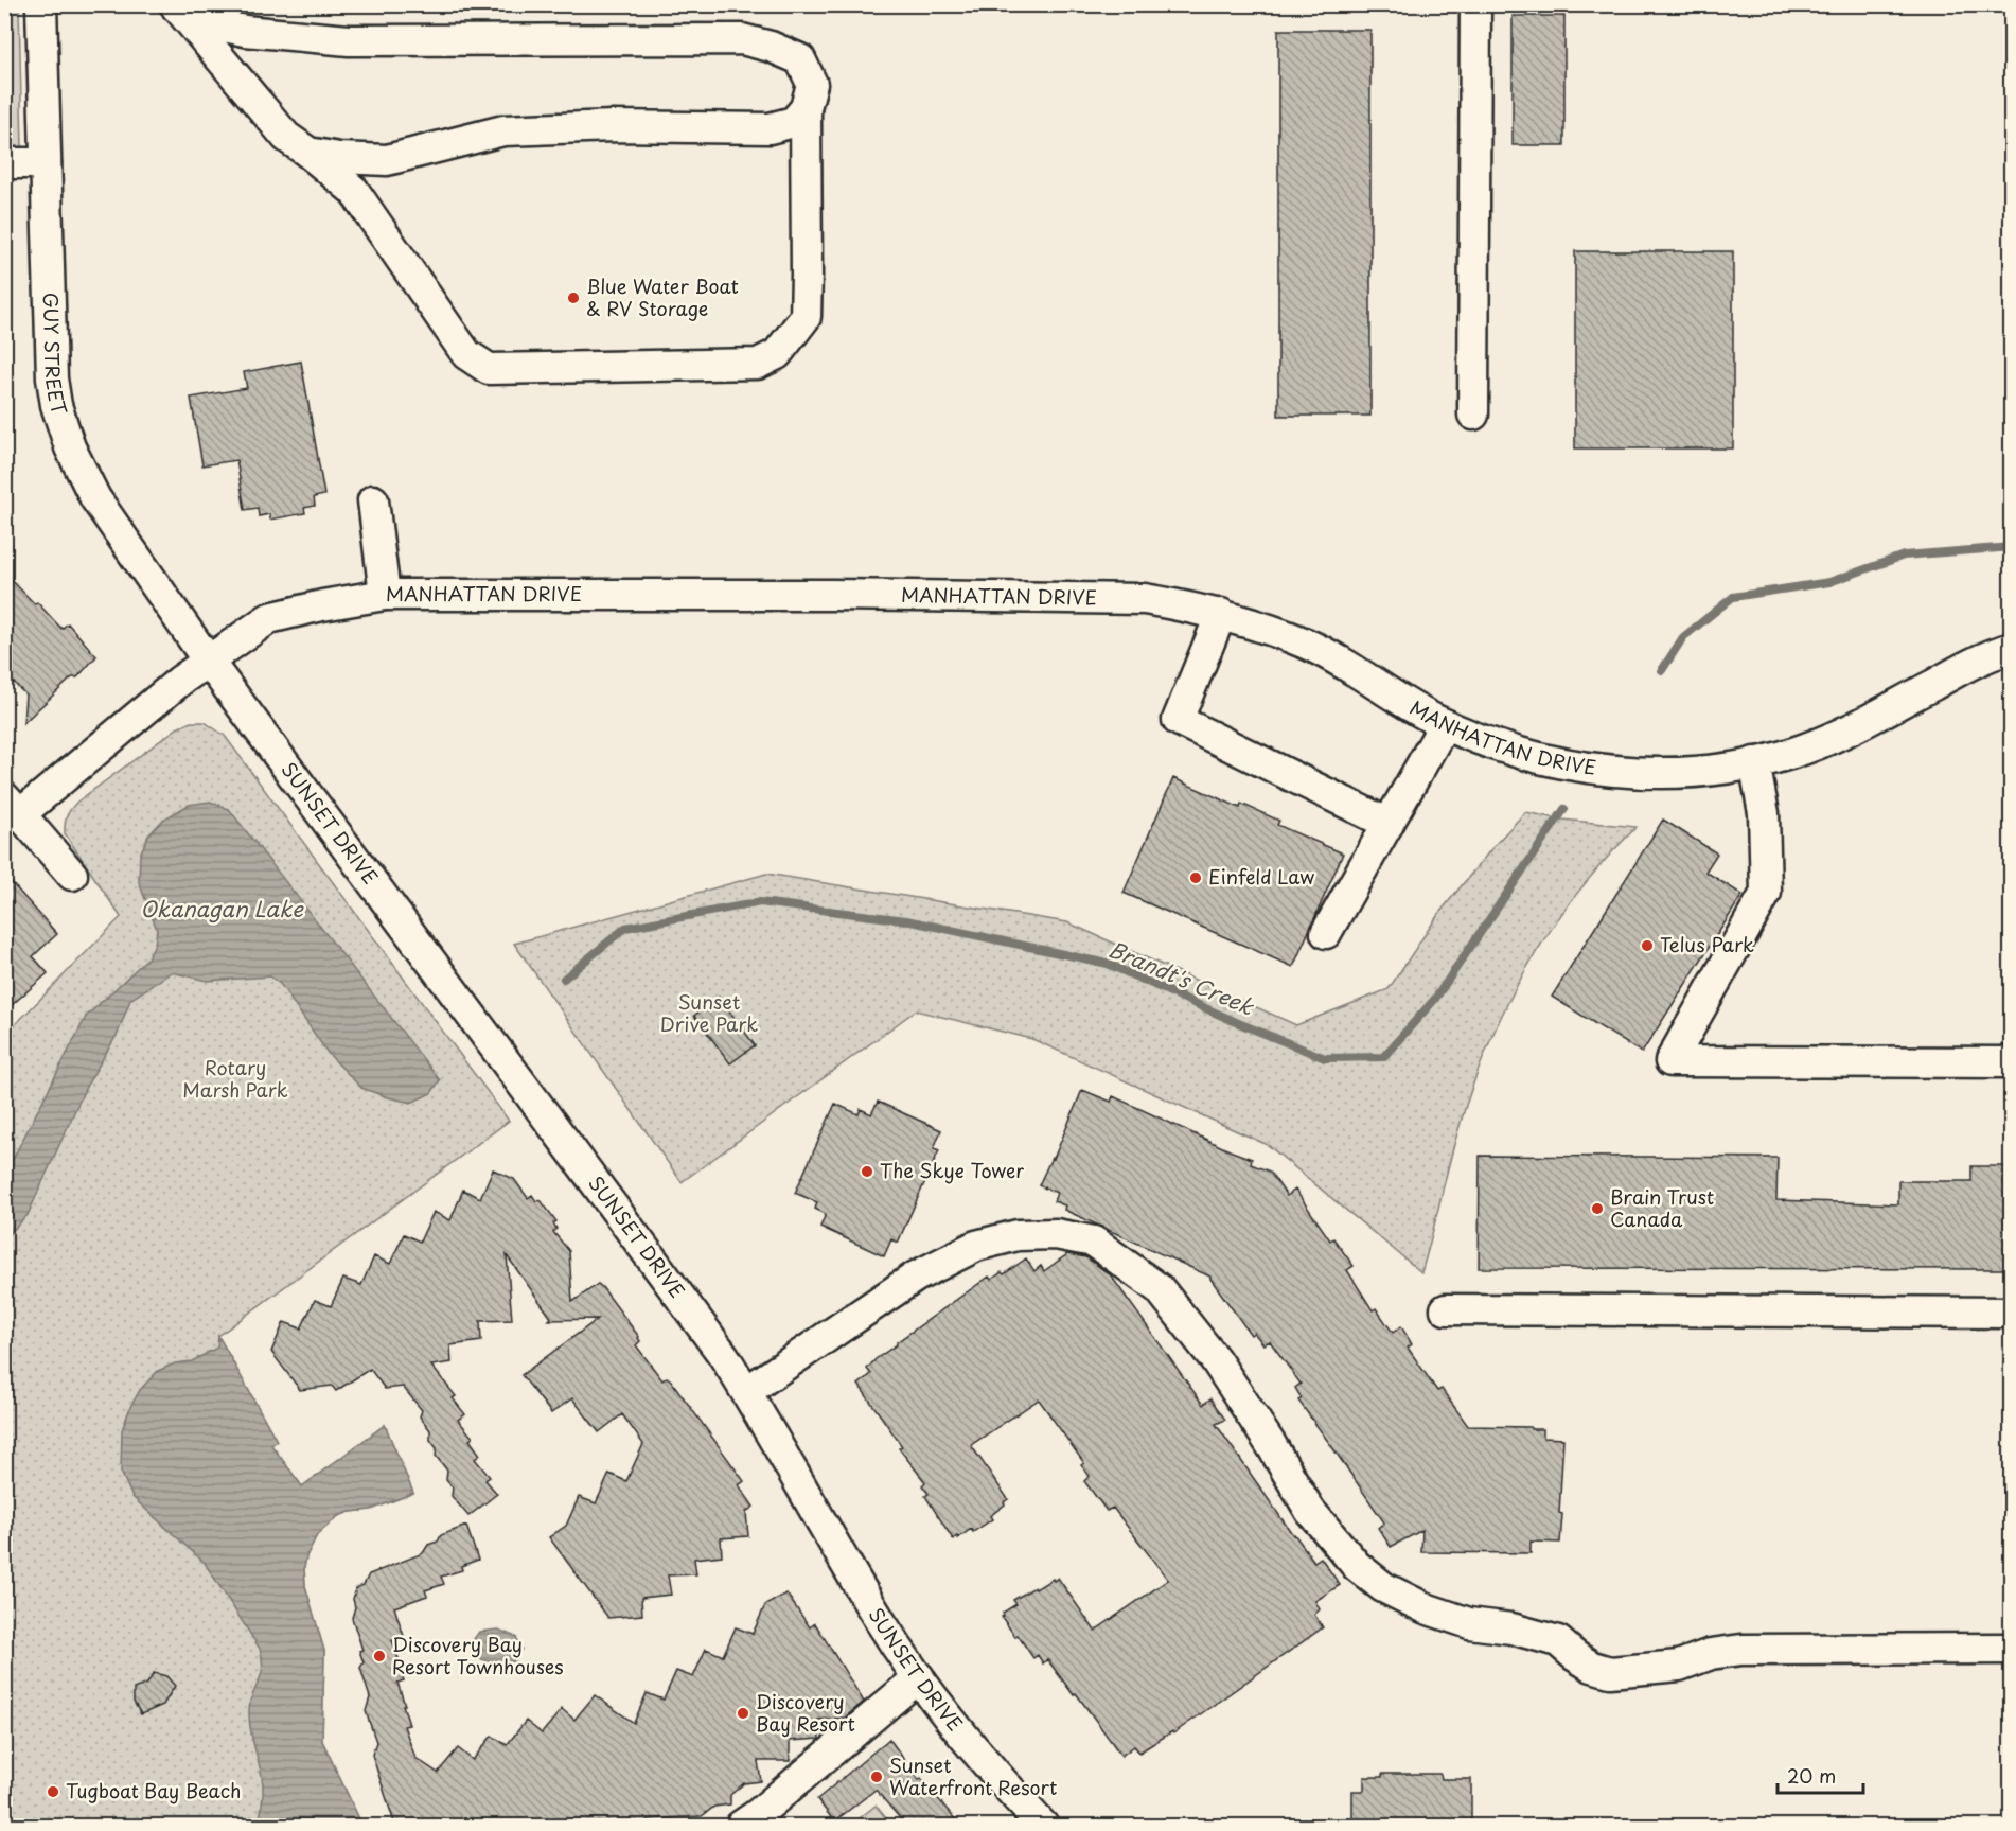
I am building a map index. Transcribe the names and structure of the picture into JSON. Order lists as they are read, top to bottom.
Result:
{
  "streets": {
    "street": ["GUY STREET", "MANHATTAN DRIVE", "SUNSET DRIVE"]
  },
  "crossings": [
    ["GUY STREET", "MANHATTAN DRIVE"],
    ["GUY STREET", "SUNSET DRIVE"],
    ["MANHATTAN DRIVE", "SUNSET DRIVE"]
  ],
  "water": ["Okanagan Lake", "Brandt's Creek"],
  "parks": ["Sunset Drive Park", "Rotary Marsh Park"],
  "places": [
    "Blue Water Boat & RV Storage",
    "Einfeld Law",
    "Telus Park",
    "The Skye Tower",
    "Brain Trust Canada",
    "Discovery Bay Resort Townhouses",
    "Discovery Bay Resort",
    "Sunset Waterfront Resort",
    "Tugboat Bay Beach"
  ],
  "scale_bar": "20 m"
}
